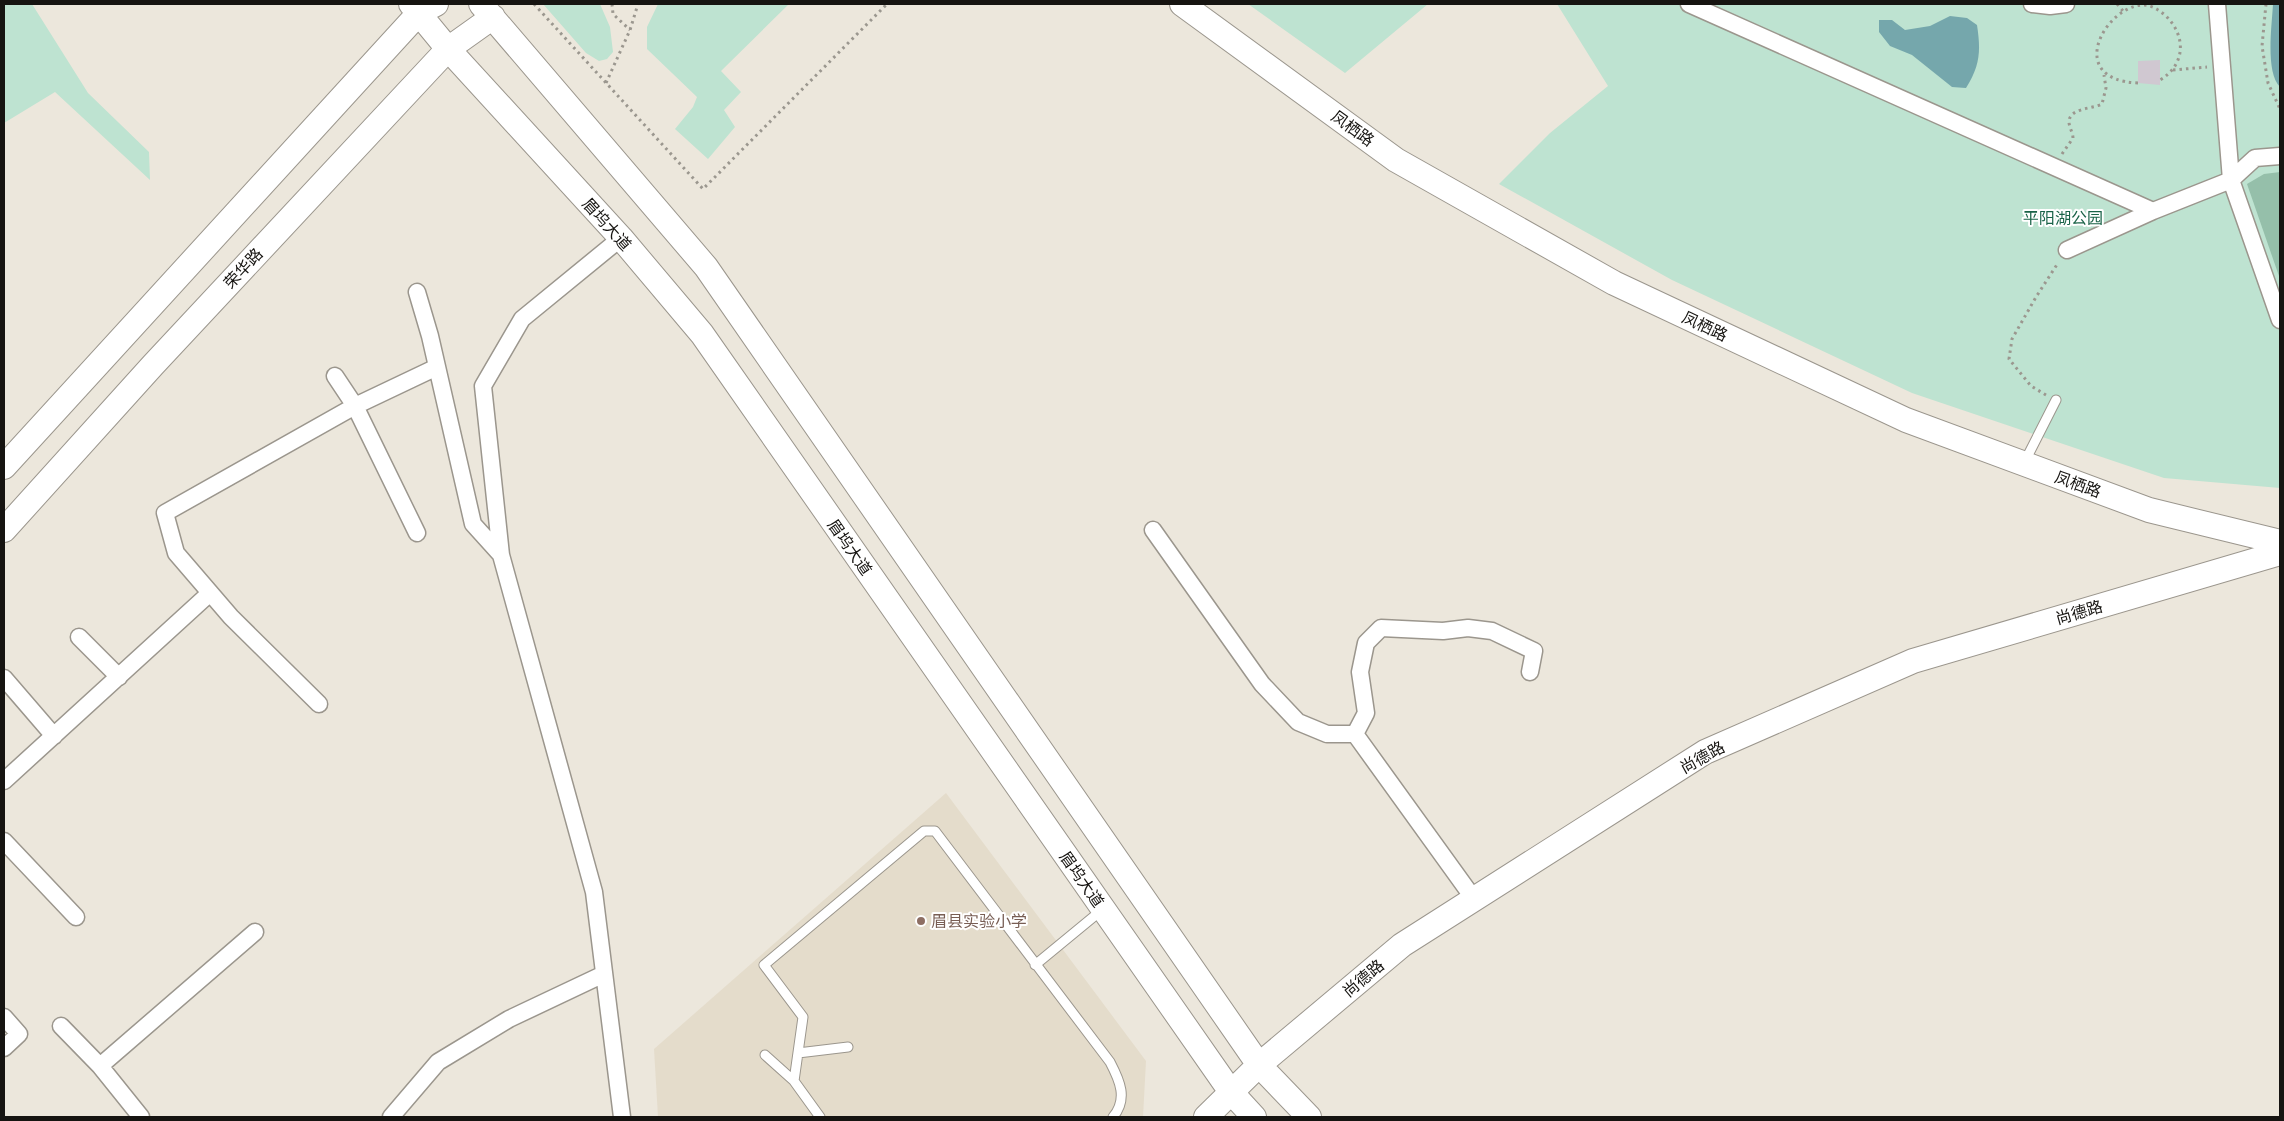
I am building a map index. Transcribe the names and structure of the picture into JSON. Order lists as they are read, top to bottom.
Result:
{
  "streets": {
    "street": [
      "凤栖路",
      "眉坞大道",
      "荣华路",
      "尚德路"
    ]
  },
  "crossings": [
    ["眉坞大道", "荣华路"],
    ["眉坞大道", "尚德路"]
  ],
  "parks": ["平阳湖公园"],
  "places": ["眉县实验小学"]
}
